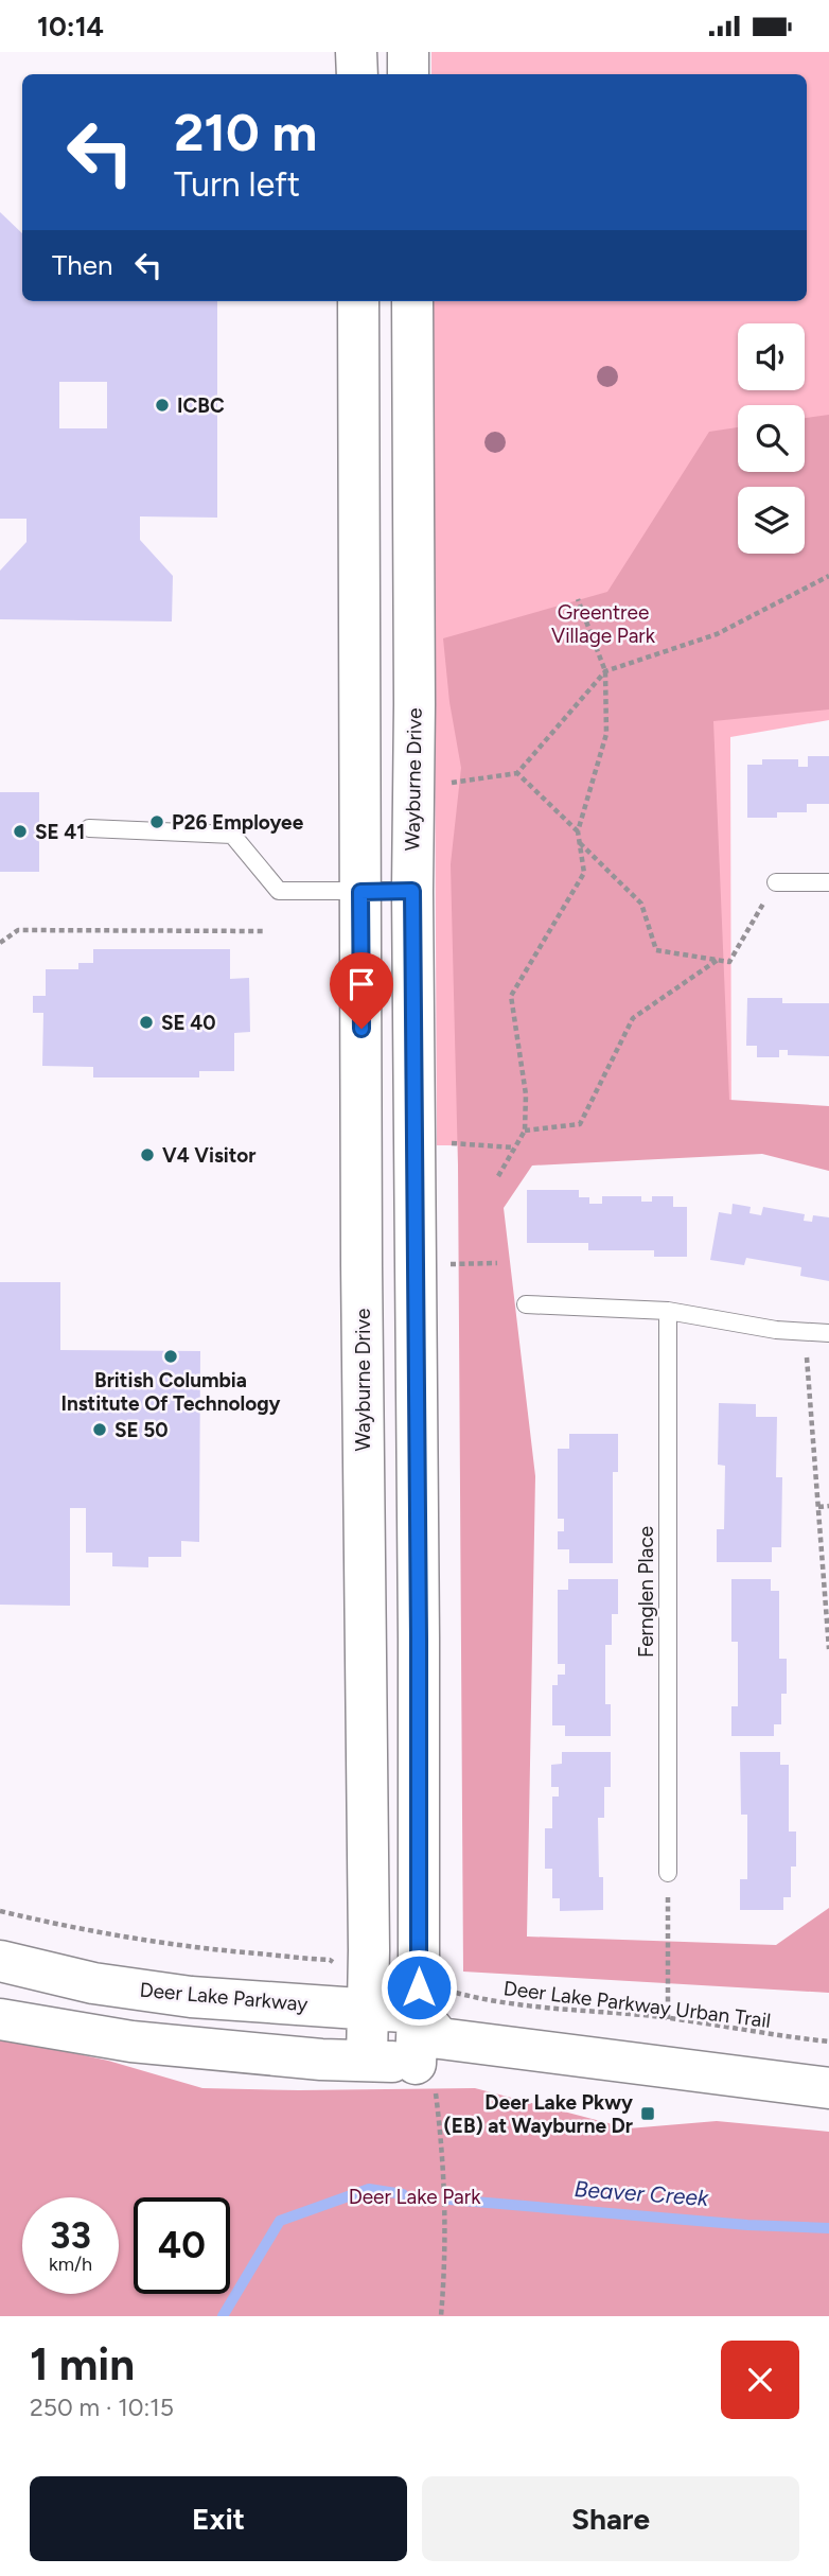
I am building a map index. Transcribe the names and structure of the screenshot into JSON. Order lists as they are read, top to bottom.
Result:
{
  "streets": {
    "street": ["Wayburne Drive", "Deer Lake Parkway"],
    "lane": ["Fernglen Place"],
    "path": ["Deer Lake Parkway Urban Trail"]
  },
  "crossings": [
    ["Wayburne Drive", "Deer Lake Parkway"],
    ["Wayburne Drive", "Deer Lake Parkway Urban Trail"],
    ["Deer Lake Parkway", "Deer Lake Parkway Urban Trail"]
  ],
  "water": ["Beaver Creek"],
  "parks": ["Greentree Village Park", "Deer Lake Park"],
  "places": {
    "other": [
      "ICBC",
      "P26 Employee",
      "SE 41",
      "SE 40",
      "V4 Visitor",
      "British Columbia Institute Of Technology",
      "SE 50"
    ],
    "transit": ["Deer Lake Pkwy (EB) at Wayburne Dr"]
  },
  "page": {
    "status": "10:14",
    "turn": ["210 m", "Turn left"],
    "then": "Then",
    "speed": "33 km/h",
    "limit": "40",
    "heading": ["1 min", "250 m · 10:15"],
    "buttons": ["Exit", "Share"]
  }
}
